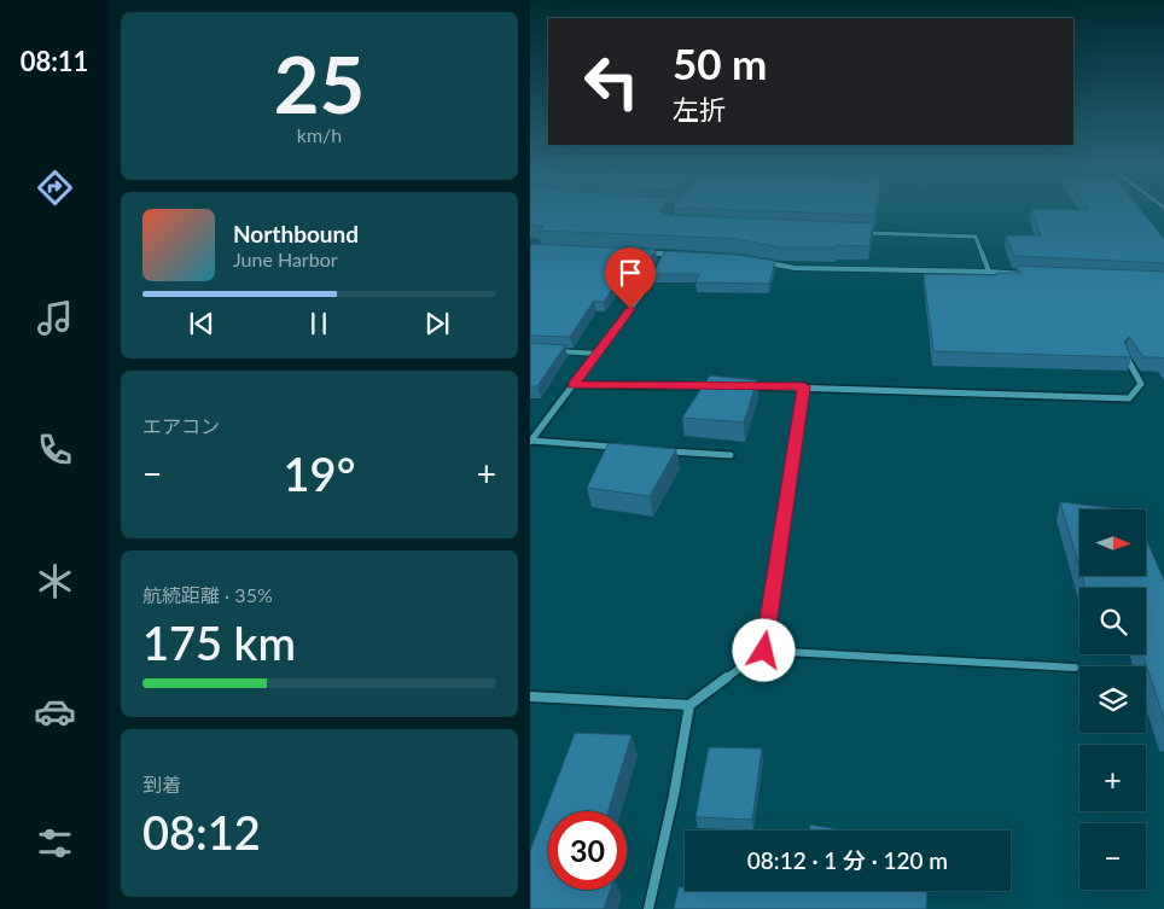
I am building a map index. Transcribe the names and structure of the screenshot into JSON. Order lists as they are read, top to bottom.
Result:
{
  "north": "right",
  "page": {
    "tabs": "08:11",
    "tile": [
      ["25", "km/h"],
      "エアコン",
      ["航続距離 · 35%", "175 km"],
      ["到着", "08:12"]
    ],
    "turn": ["50 m", "左折"],
    "song": ["Northbound", "June Harbor"],
    "heat": ["−", "19°", "+"],
    "map_buttons": ["+", "−"],
    "limit": "30",
    "trip": "08:12 · 1 分 · 120 m"
  }
}
